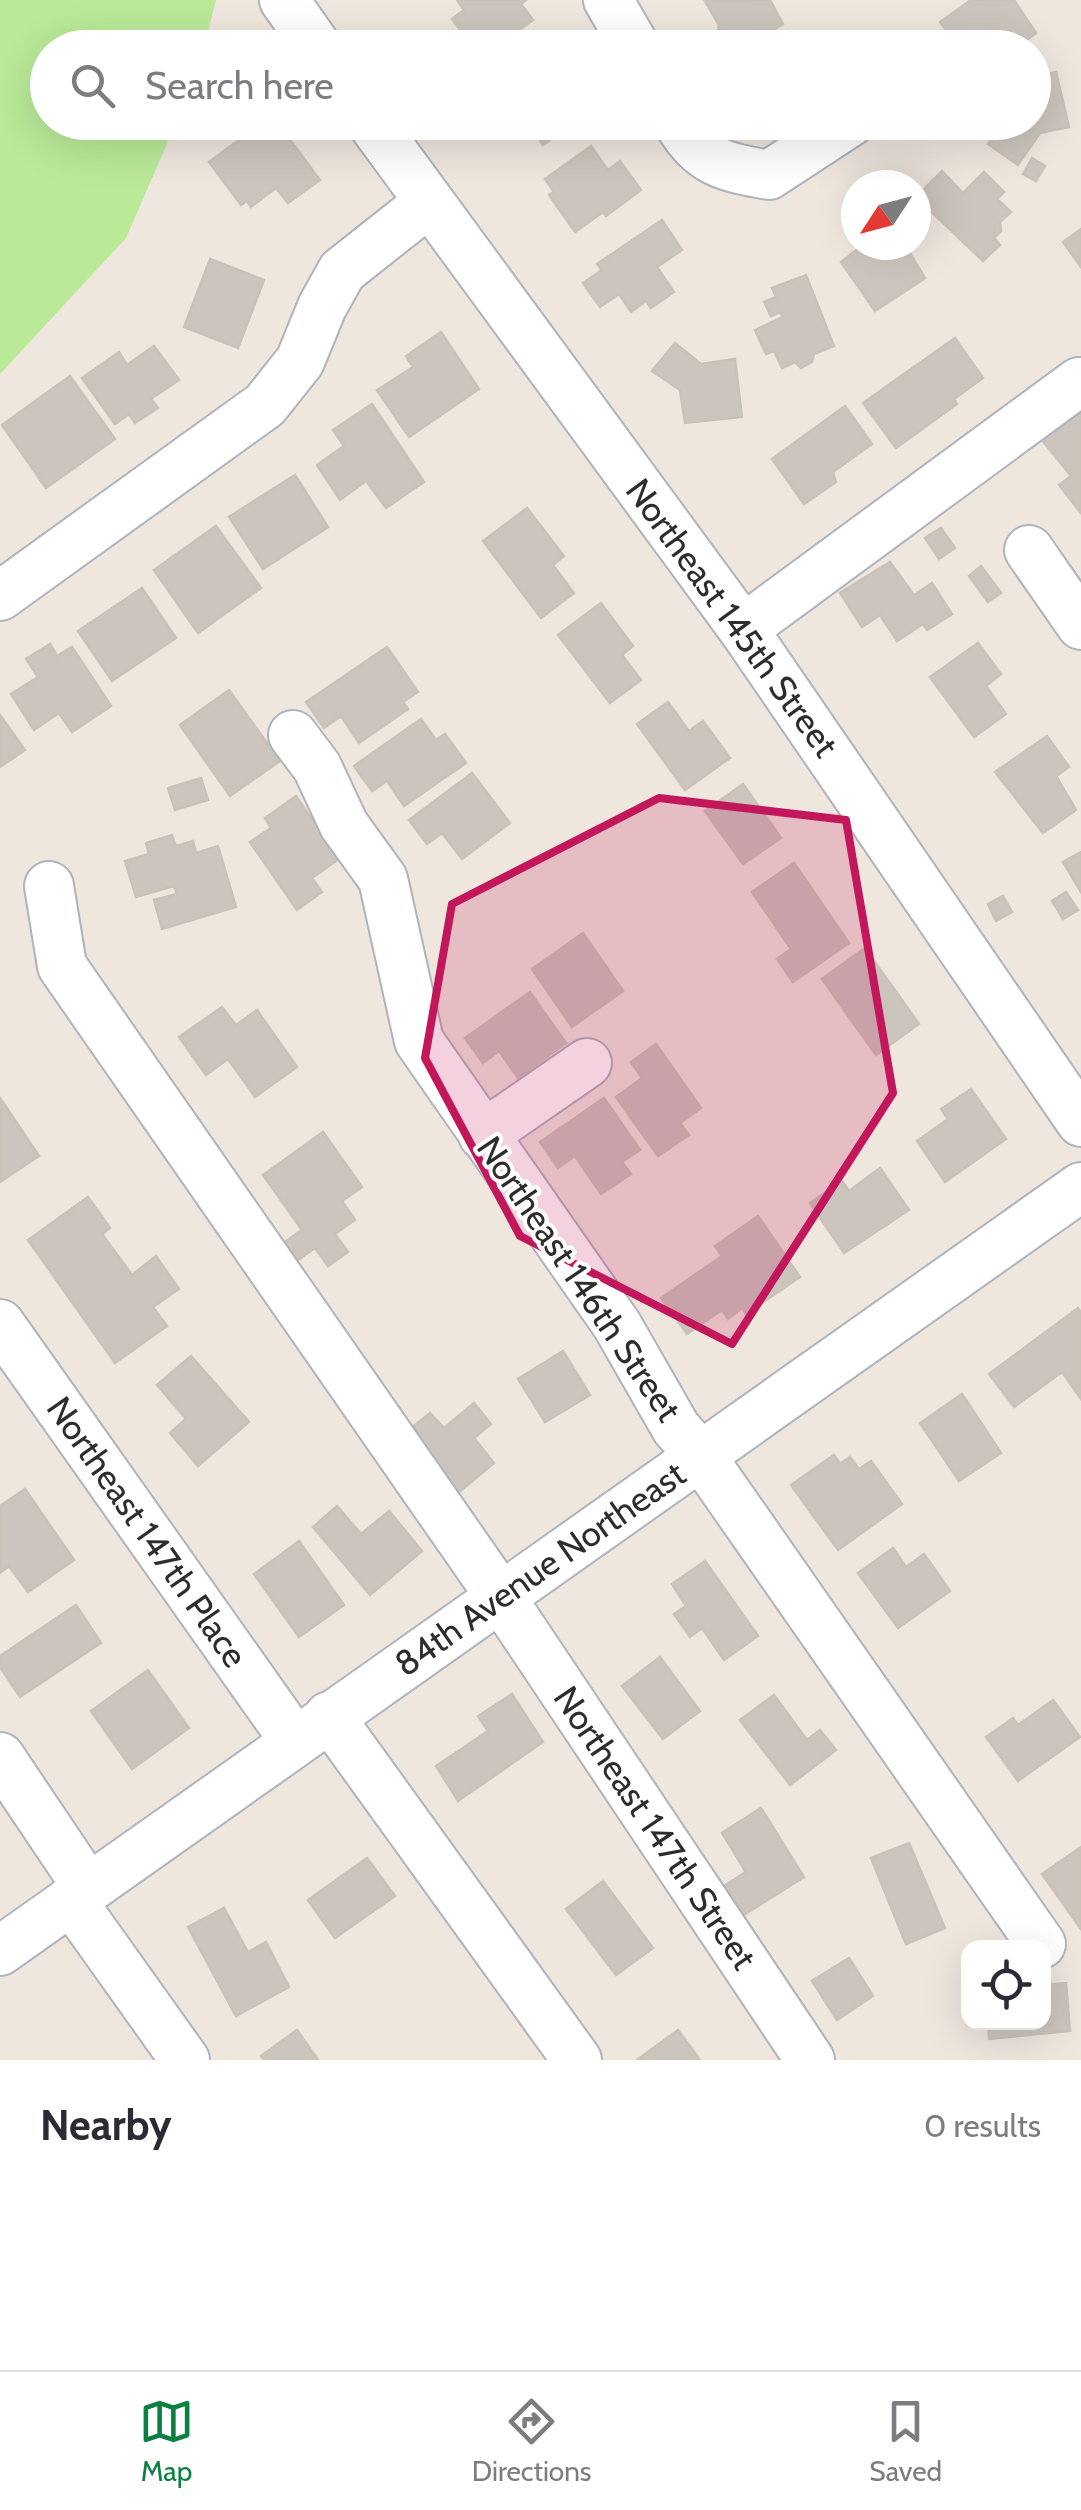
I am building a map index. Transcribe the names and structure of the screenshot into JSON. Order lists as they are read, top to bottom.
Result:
{
  "streets": {
    "street": [
      "Northeast 145th Street",
      "Northeast 146th Street",
      "Northeast 147th Place",
      "84th Avenue Northeast",
      "Northeast 147th Street"
    ]
  },
  "crossings": [
    ["Northeast 146th Street", "84th Avenue Northeast"],
    ["Northeast 147th Place", "84th Avenue Northeast"],
    ["84th Avenue Northeast", "Northeast 147th Street"]
  ],
  "north": "bottom left",
  "page": {
    "search": "Search here",
    "heading": ["Nearby", "0 results"],
    "nav": ["Map", "Directions", "Saved"]
  }
}
